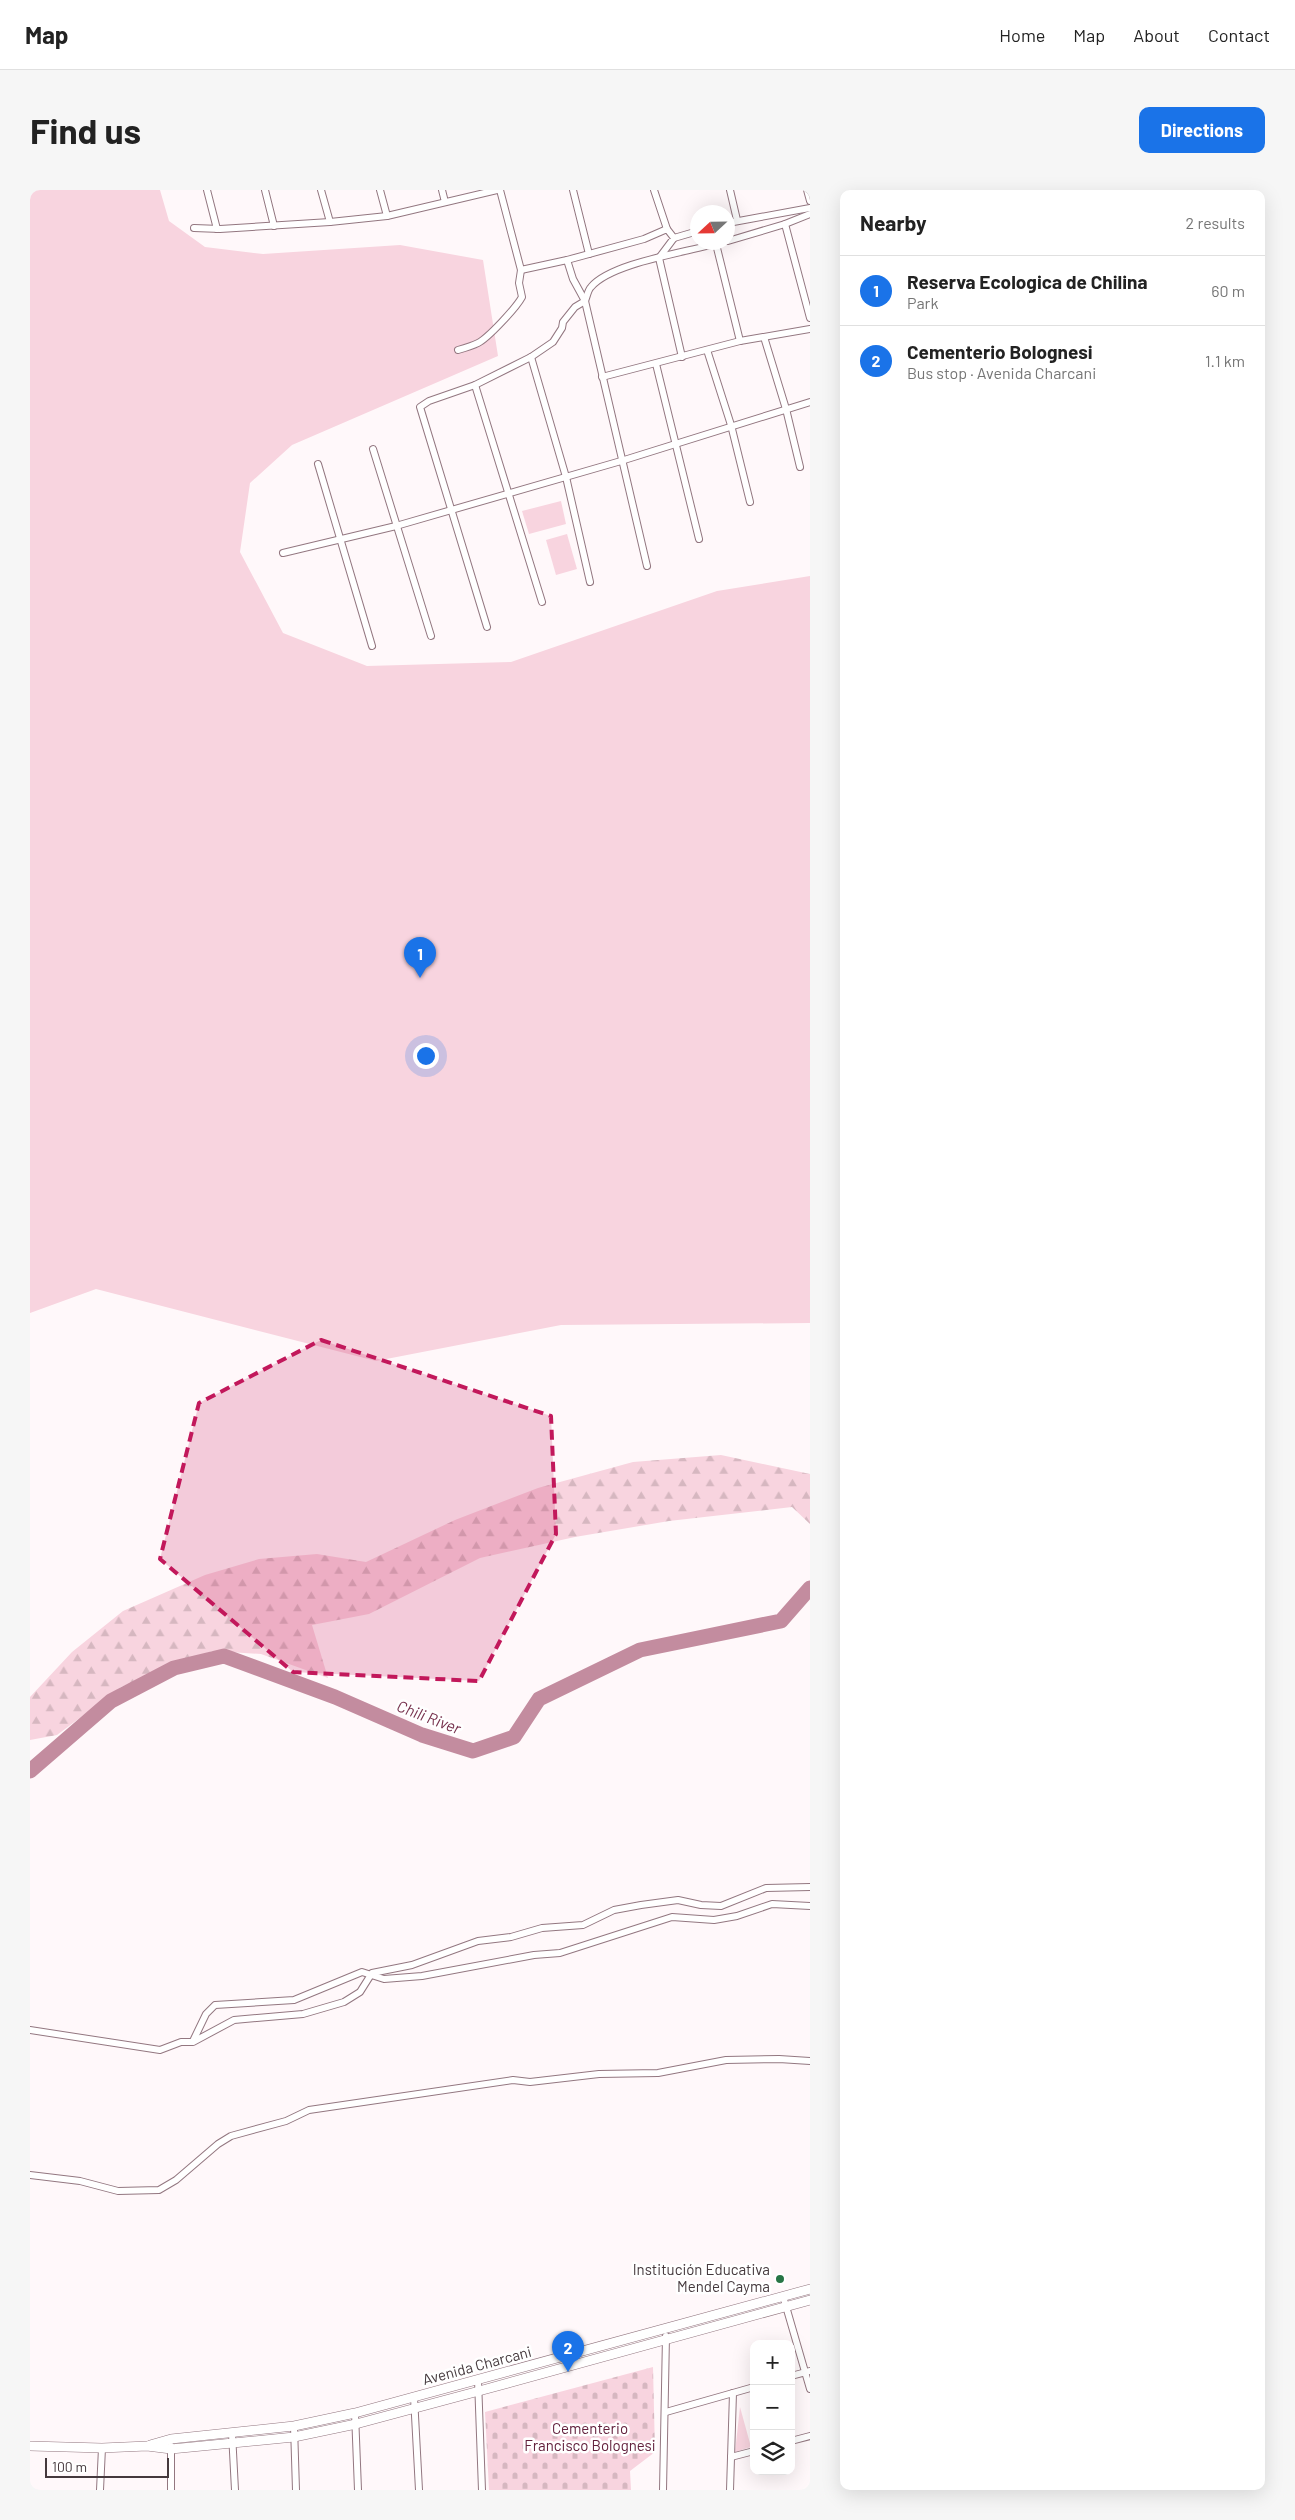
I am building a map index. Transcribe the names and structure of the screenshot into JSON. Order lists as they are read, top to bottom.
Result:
{
  "streets": {
    "main road": ["Avenida Charcani"]
  },
  "water": ["Chili River"],
  "parks": ["Cementerio Francisco Bolognesi"],
  "places": ["Institución Educativa Mendel Cayma"],
  "scale_bar": "100 m",
  "north": "left",
  "page": {
    "header": "Map",
    "nav": [
      "Home",
      "Map",
      "About",
      "Contact"
    ],
    "buttons": "Directions",
    "title": "Find us",
    "heading": ["Nearby", "2 results"],
    "list": [
      {
        "mark": "1",
        "name": "Reserva Ecologica de Chilina",
        "note": "Park",
        "value": "60 m"
      },
      {
        "mark": "2",
        "name": "Cementerio Bolognesi",
        "note": "Bus stop · Avenida Charcani",
        "value": "1.1 km"
      }
    ],
    "pins": ["1", "2"],
    "map_buttons": ["+", "−"],
    "scale": "100 m"
  }
}
